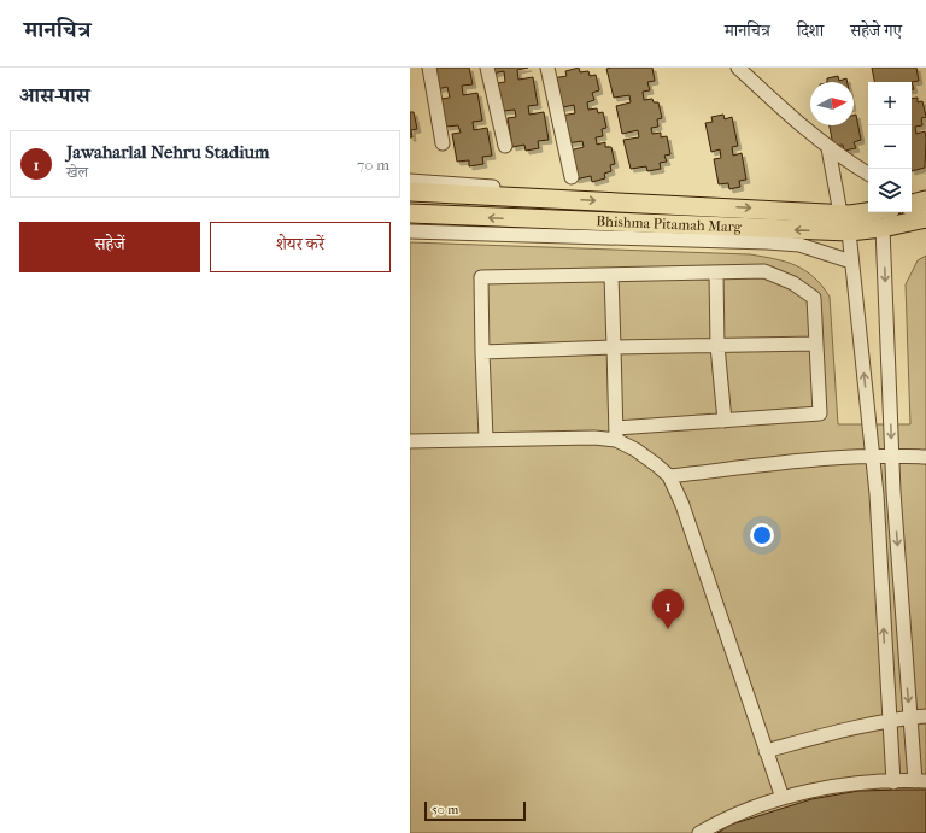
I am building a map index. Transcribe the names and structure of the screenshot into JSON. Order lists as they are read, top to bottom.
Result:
{
  "streets": {
    "main road": ["Bhishma Pitamah Marg"]
  },
  "scale_bar": "50 m",
  "north": "right",
  "page": {
    "header": "मानचित्र",
    "nav": ["मानचित्र", "दिशा", "सहेजे गए"],
    "heading": "आस-पास",
    "map_buttons": ["+", "−"],
    "list": [
      {
        "mark": "1",
        "name": "Jawaharlal Nehru Stadium",
        "note": "खेल",
        "value": "70 m"
      }
    ],
    "buttons": ["सहेजें", "शेयर करें"],
    "pins": "1",
    "scale": "50 m"
  }
}
